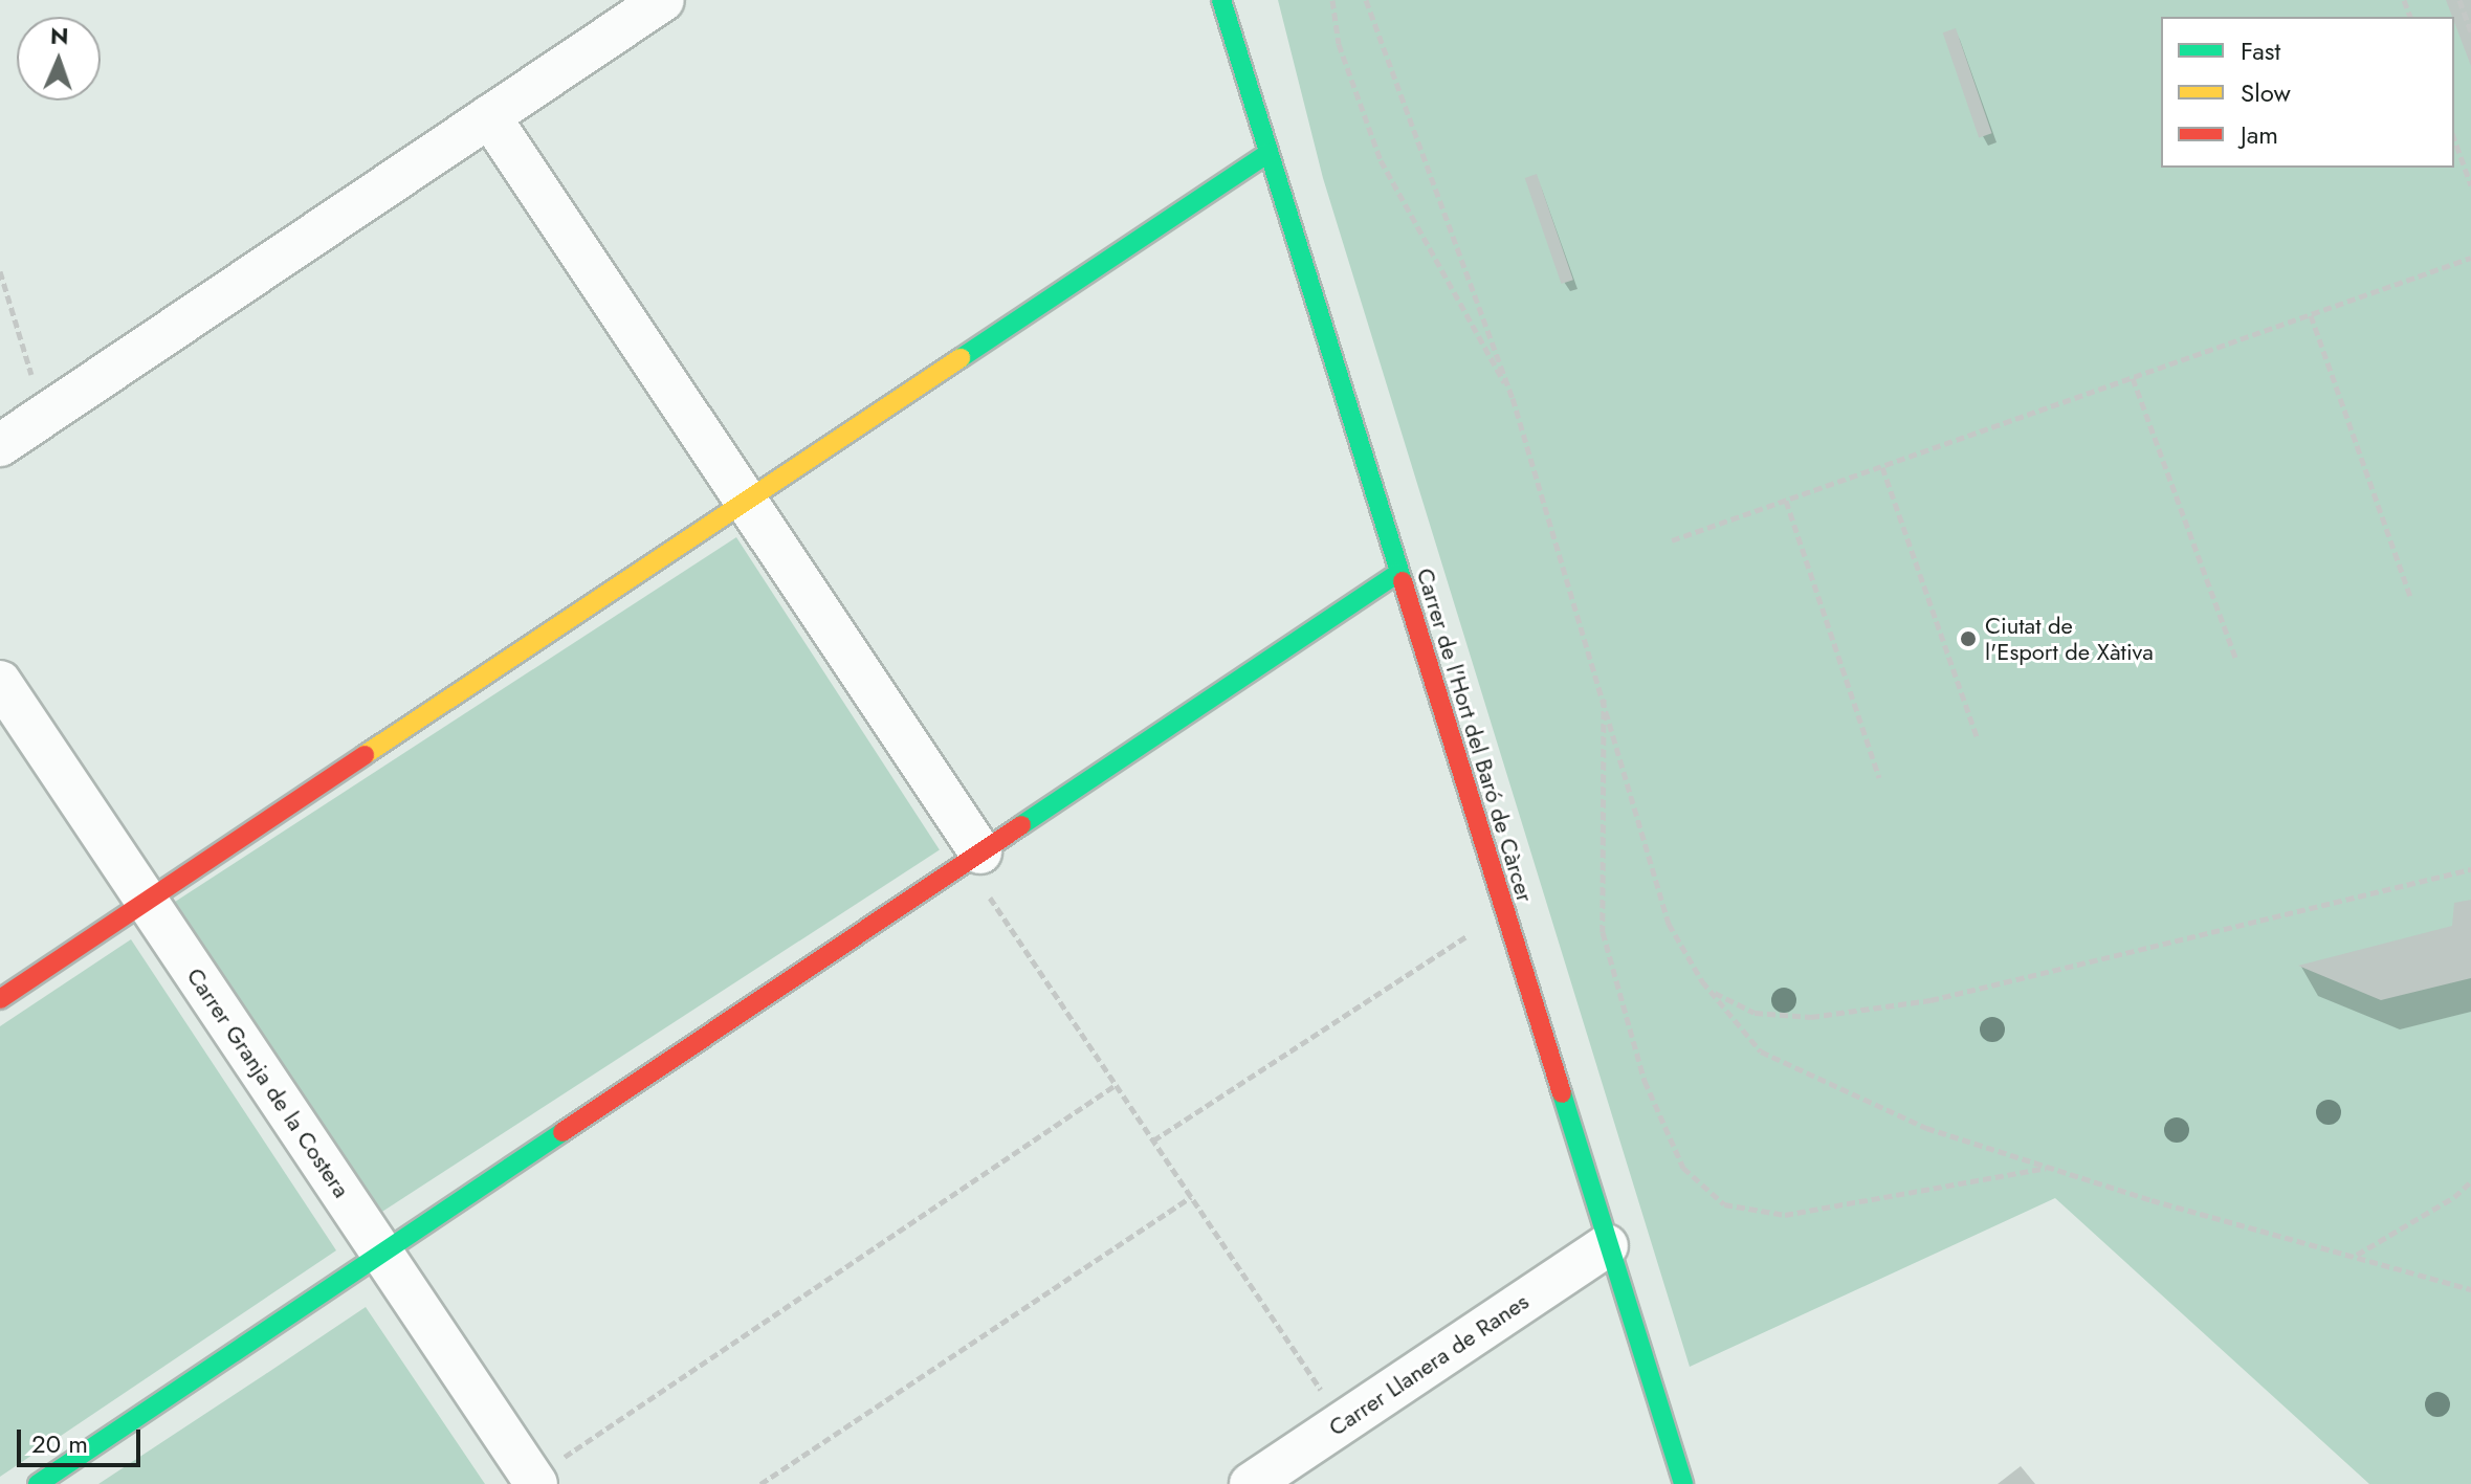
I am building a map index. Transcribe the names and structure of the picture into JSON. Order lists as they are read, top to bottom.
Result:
{
  "streets": {
    "street": ["Carrer de l'Hort del Baró de Càrcer", "Carrer Granja de la Costera", "Carrer Llanera de Ranes"]
  },
  "crossings": [
    ["Carrer de l'Hort del Baró de Càrcer", "Carrer Llanera de Ranes"]
  ],
  "places": ["Ciutat de l'Esport de Xàtiva"],
  "legend": ["Fast", "Slow", "Jam"],
  "scale_bar": "20 m",
  "north": "top"
}
